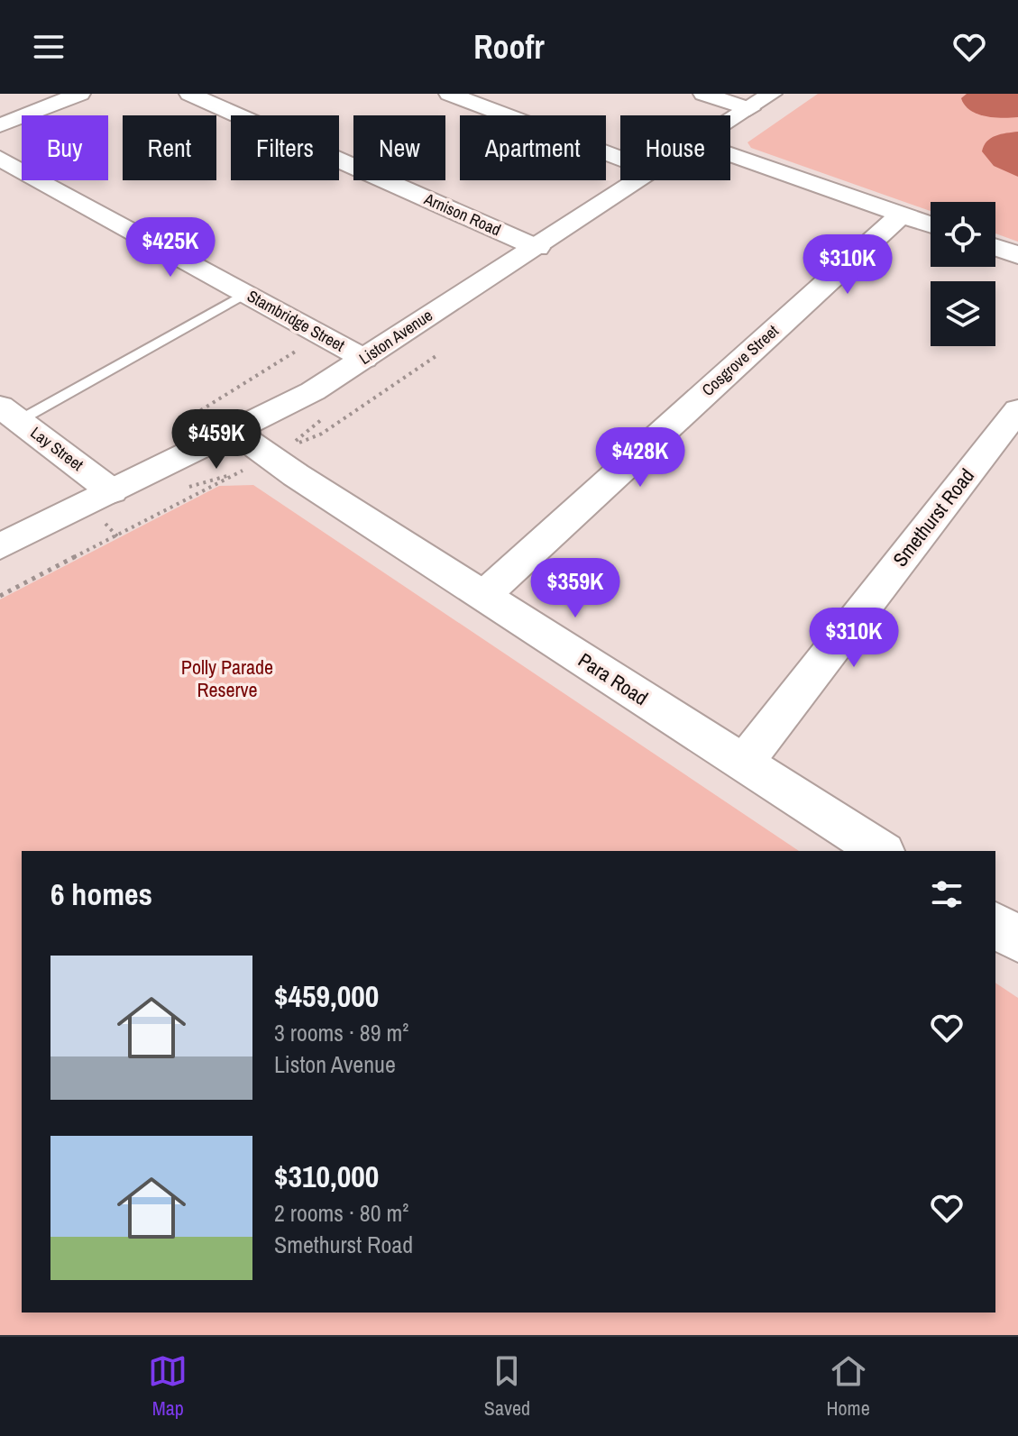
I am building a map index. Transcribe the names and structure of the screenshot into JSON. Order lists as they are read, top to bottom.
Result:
{
  "streets": {
    "street": [
      "Arnison Road",
      "Stambridge Street",
      "Liston Avenue",
      "Cosgrove Street",
      "Lay Street",
      "Smethurst Road",
      "Para Road"
    ]
  },
  "crossings": [
    ["Arnison Road", "Liston Avenue"],
    ["Stambridge Street", "Liston Avenue"],
    ["Liston Avenue", "Lay Street"],
    ["Liston Avenue", "Para Road"],
    ["Cosgrove Street", "Para Road"],
    ["Smethurst Road", "Para Road"]
  ],
  "parks": ["Polly Parade Reserve"],
  "page": {
    "header": "Roofr",
    "chip": [
      "Buy",
      "Rent",
      "Filters",
      "New",
      "Apartment",
      "House"
    ],
    "price": [
      "$425K",
      "$310K",
      "$459K",
      "$428K",
      "$359K",
      "$310K"
    ],
    "heading": "6 homes",
    "list": [
      {
        "name": "$459,000",
        "note": "3 rooms · 89 m² · Liston Avenue"
      },
      {
        "name": "$310,000",
        "note": "2 rooms · 80 m² · Smethurst Road"
      }
    ],
    "tabs": ["Map", "Saved", "Home"]
  }
}
